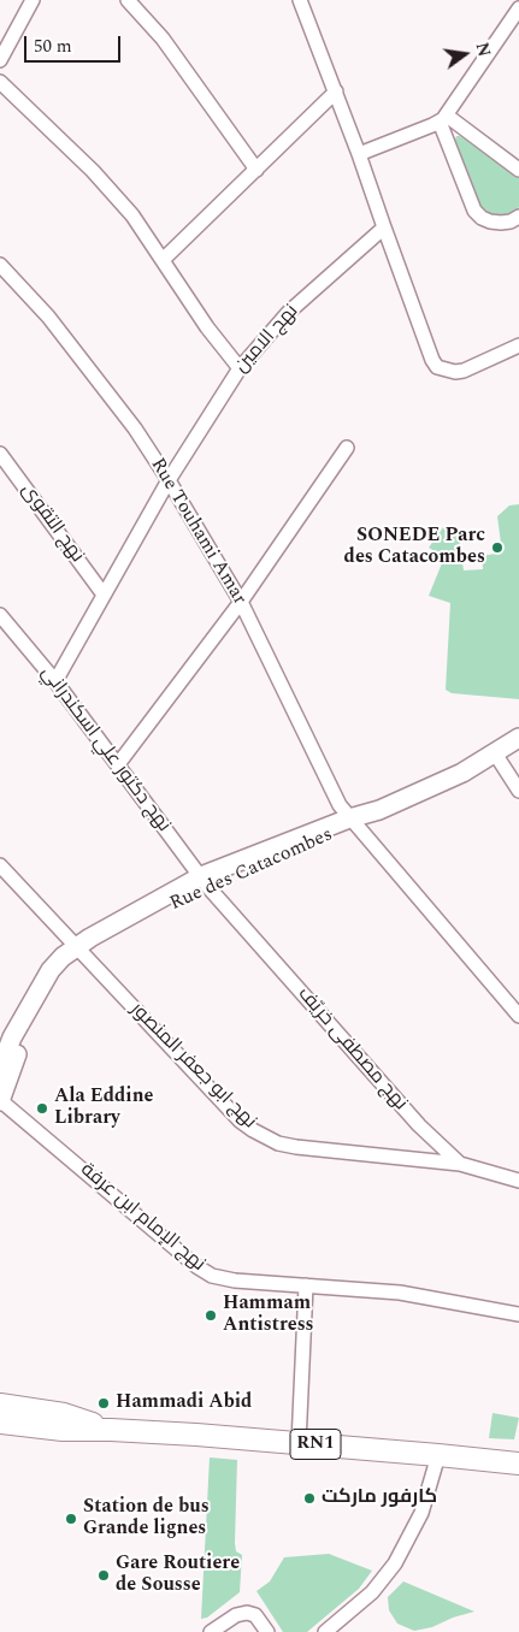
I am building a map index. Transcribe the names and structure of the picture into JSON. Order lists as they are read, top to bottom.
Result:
{
  "streets": {
    "main road": ["Rue des Catacombes", "RN1"],
    "street": [
      "نهج الامين",
      "نهج التقوى",
      "Rue Touhami Amar",
      "نهج دكتور علي اسكندراني",
      "نهج مصطفى خريّف",
      "نهج ابو جعفر المنصور",
      "نهج الإمام ابن عرفة"
    ]
  },
  "crossings": [
    ["نهج الامين", "نهج التقوى"],
    ["نهج الامين", "Rue Touhami Amar"],
    ["نهج الامين", "نهج دكتور علي اسكندراني"],
    ["Rue Touhami Amar", "Rue des Catacombes"],
    ["نهج دكتور علي اسكندراني", "Rue des Catacombes"],
    ["نهج دكتور علي اسكندراني", "نهج مصطفى خريّف"],
    ["Rue des Catacombes", "نهج مصطفى خريّف"],
    ["Rue des Catacombes", "نهج ابو جعفر المنصور"],
    ["Rue des Catacombes", "نهج الإمام ابن عرفة"],
    ["نهج مصطفى خريّف", "نهج ابو جعفر المنصور"]
  ],
  "places": [
    "SONEDE Parc des Catacombes",
    "Ala Eddine Library",
    "Hammam Antistress",
    "Hammadi Abid",
    "كارفور ماركت",
    "Station de bus Grande lignes",
    "Gare Routiere de Sousse"
  ],
  "scale_bar": "50 m",
  "north": "right"
}
